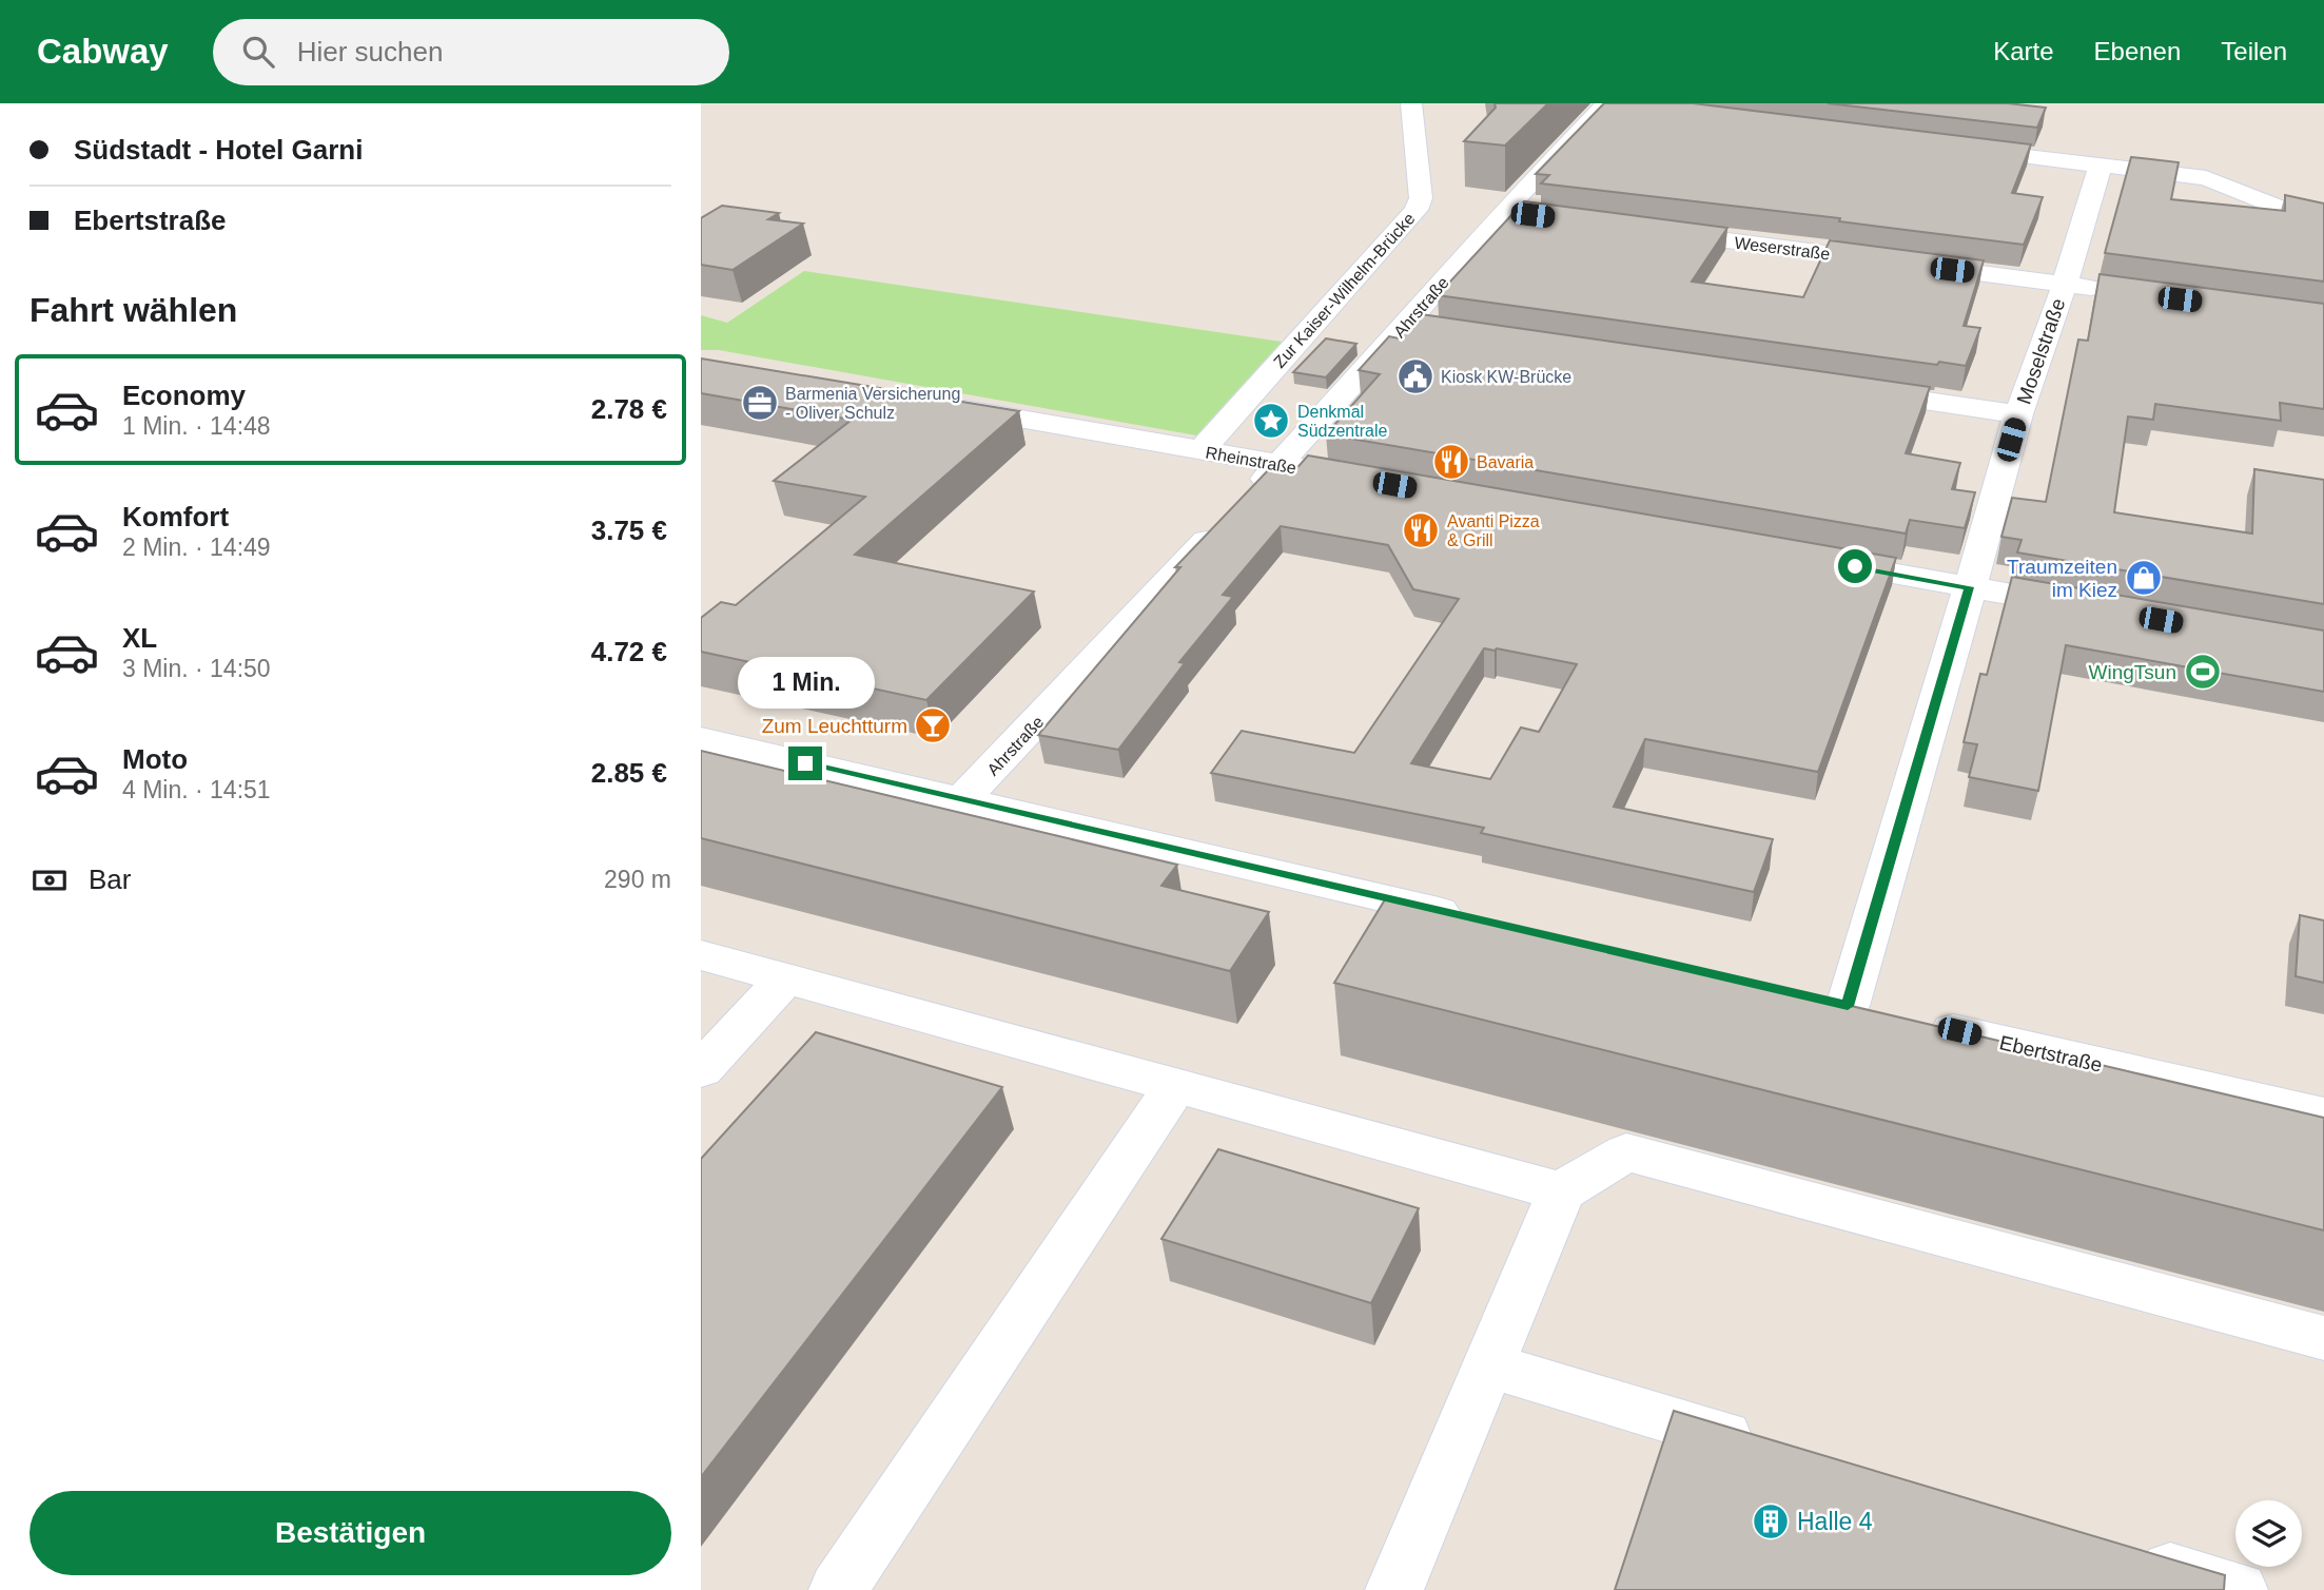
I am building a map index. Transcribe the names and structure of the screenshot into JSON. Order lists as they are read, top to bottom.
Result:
{
  "streets": {
    "street": [
      "Weserstraße",
      "Zur Kaiser-Wilhelm-Brücke",
      "Ahrstraße",
      "Moselstraße",
      "Rheinstraße",
      "Ebertstraße"
    ]
  },
  "crossings": [
    ["Weserstraße", "Moselstraße"],
    ["Zur Kaiser-Wilhelm-Brücke", "Rheinstraße"],
    ["Ahrstraße", "Rheinstraße"],
    ["Moselstraße", "Ebertstraße"]
  ],
  "places": {
    "public building": ["Kiosk KW-Brücke"],
    "office": ["Barmenia Versicherung - Oliver Schulz"],
    "place": ["Denkmal Südzentrale"],
    "restaurant": ["Bavaria", "Avanti Pizza & Grill"],
    "shop": ["Traumzeiten im Kiez"],
    "sports": ["WingTsun"],
    "bar": ["Zum Leuchtturm"],
    "building": ["Halle 4"]
  },
  "page": {
    "header": "Cabway",
    "search": "Hier suchen",
    "nav": ["Karte", "Ebenen", "Teilen"],
    "banner": ["Südstadt - Hotel Garni", "Ebertstraße"],
    "heading": "Fahrt wählen",
    "list": [
      {
        "name": "Economy",
        "note": "1 Min. · 14:48",
        "value": "2.78 €"
      },
      {
        "name": "Komfort",
        "note": "2 Min. · 14:49",
        "value": "3.75 €"
      },
      {
        "name": "XL",
        "note": "3 Min. · 14:50",
        "value": "4.72 €"
      },
      {
        "name": "Moto",
        "note": "4 Min. · 14:51",
        "value": "2.85 €"
      }
    ],
    "bubble": "1 Min.",
    "pay": ["Bar", "290 m"],
    "buttons": "Bestätigen"
  }
}
